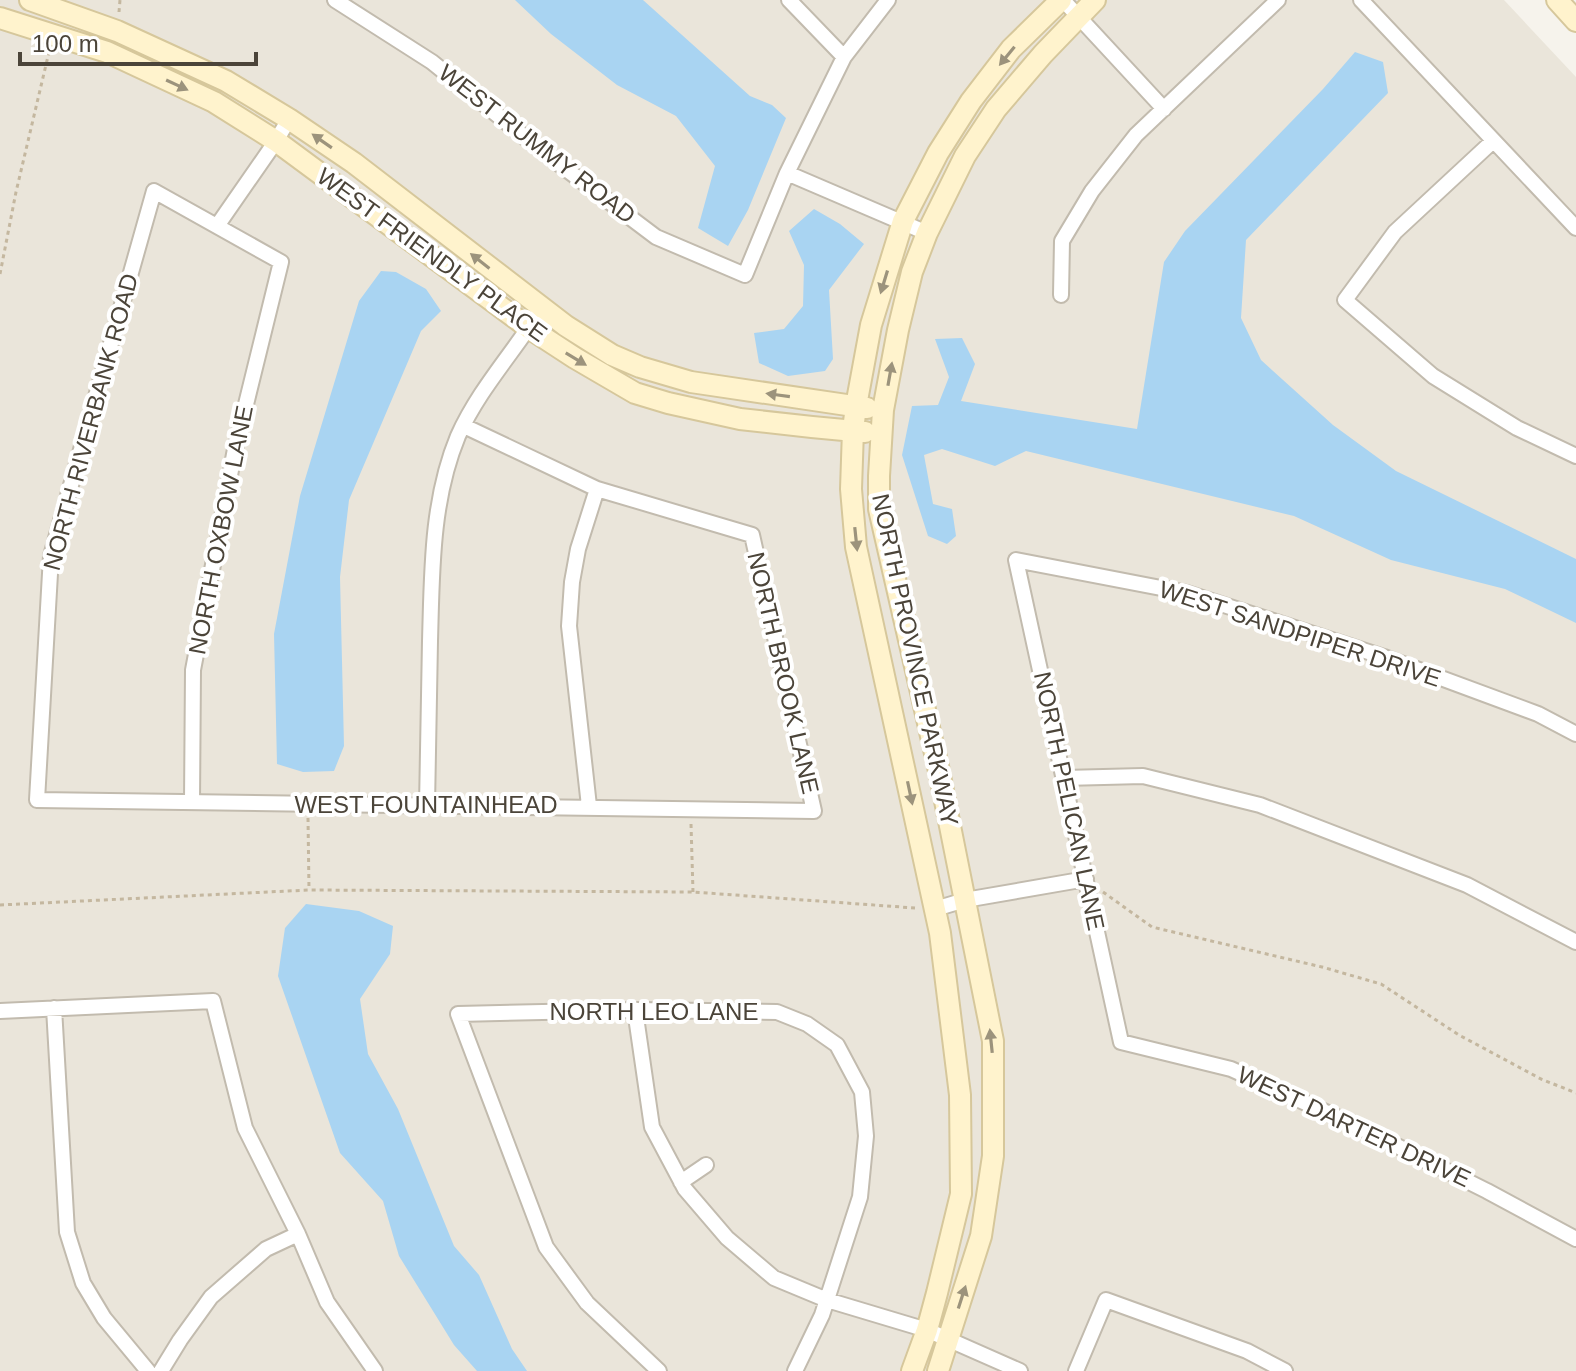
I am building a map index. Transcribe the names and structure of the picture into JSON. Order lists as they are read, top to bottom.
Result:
{
  "streets": {
    "street": [
      "WEST RUMMY ROAD",
      "WEST FRIENDLY PLACE",
      "NORTH RIVERBANK ROAD",
      "NORTH OXBOW LANE",
      "WEST SANDPIPER DRIVE",
      "NORTH PROVINCE PARKWAY",
      "NORTH BROOK LANE",
      "NORTH PELICAN LANE",
      "WEST FOUNTAINHEAD",
      "NORTH LEO LANE",
      "WEST DARTER DRIVE"
    ]
  },
  "crossings": [
    ["WEST FRIENDLY PLACE", "NORTH PROVINCE PARKWAY"],
    ["NORTH RIVERBANK ROAD", "NORTH OXBOW LANE"],
    ["NORTH RIVERBANK ROAD", "WEST FOUNTAINHEAD"],
    ["NORTH OXBOW LANE", "WEST FOUNTAINHEAD"],
    ["WEST SANDPIPER DRIVE", "NORTH PELICAN LANE"],
    ["NORTH BROOK LANE", "WEST FOUNTAINHEAD"],
    ["NORTH PELICAN LANE", "WEST DARTER DRIVE"]
  ],
  "scale_bar": "100 m"
}
